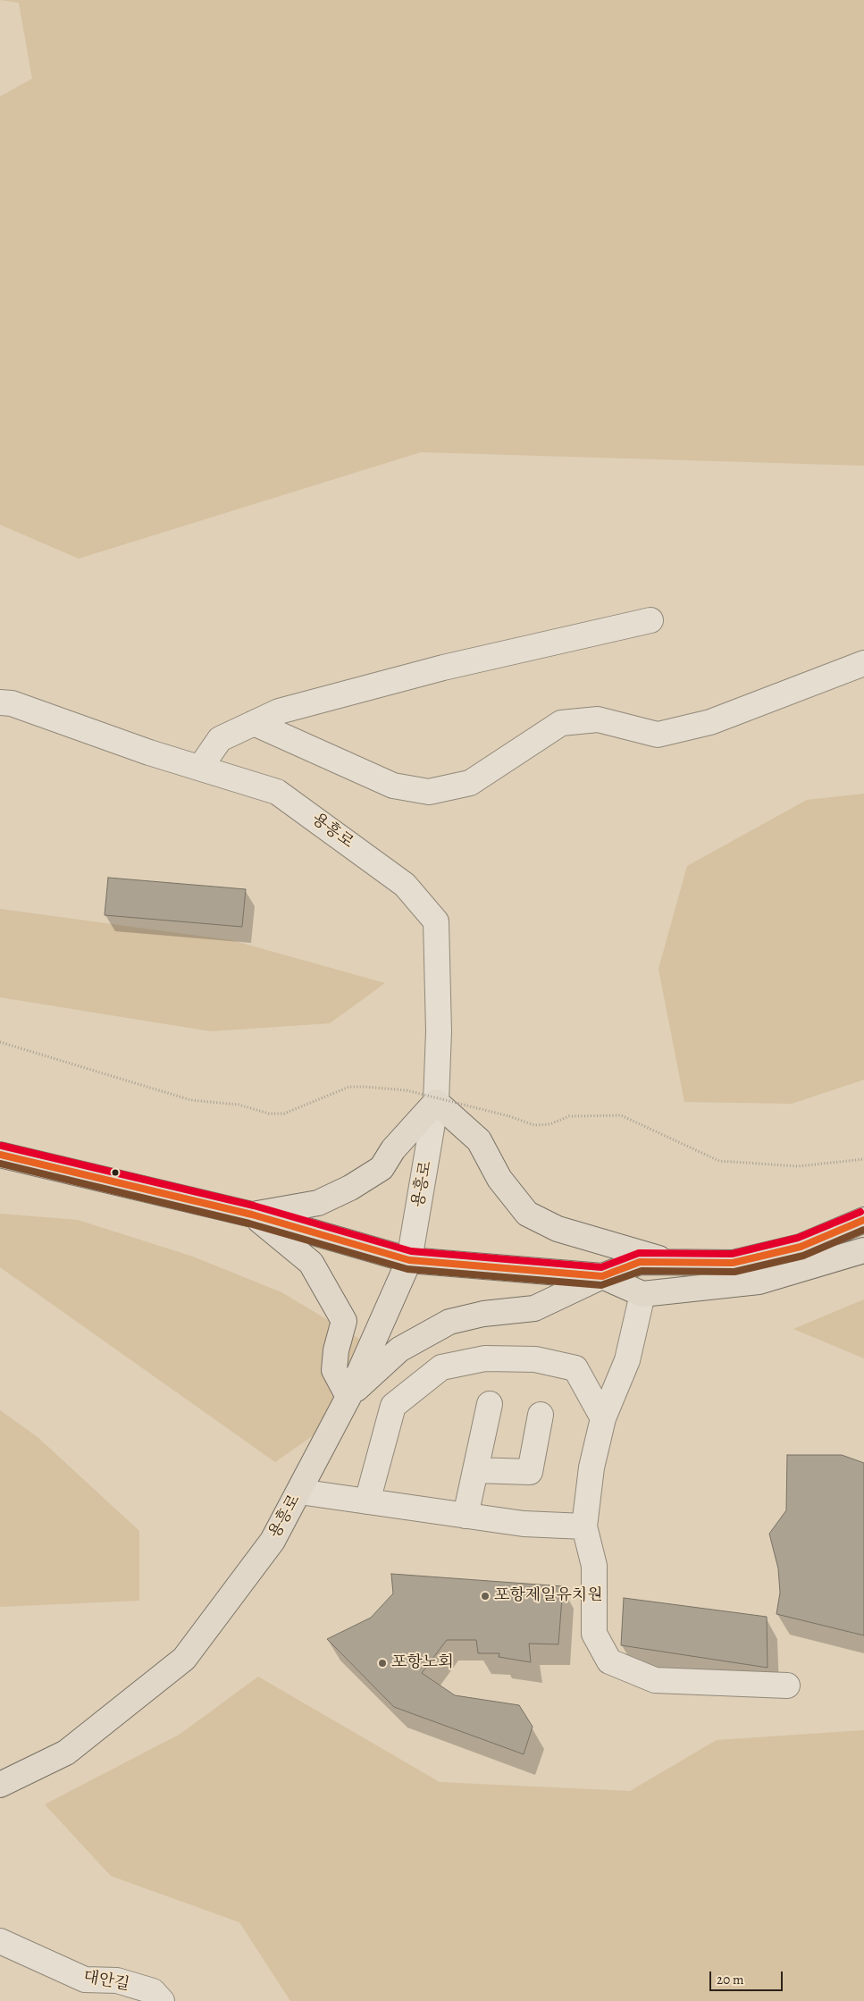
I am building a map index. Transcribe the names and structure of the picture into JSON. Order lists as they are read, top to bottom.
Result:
{
  "streets": {
    "main road": ["용흥로"],
    "street": ["대안길"]
  },
  "places": ["포항제일유치원", "포항노회"],
  "scale_bar": "20 m"
}
